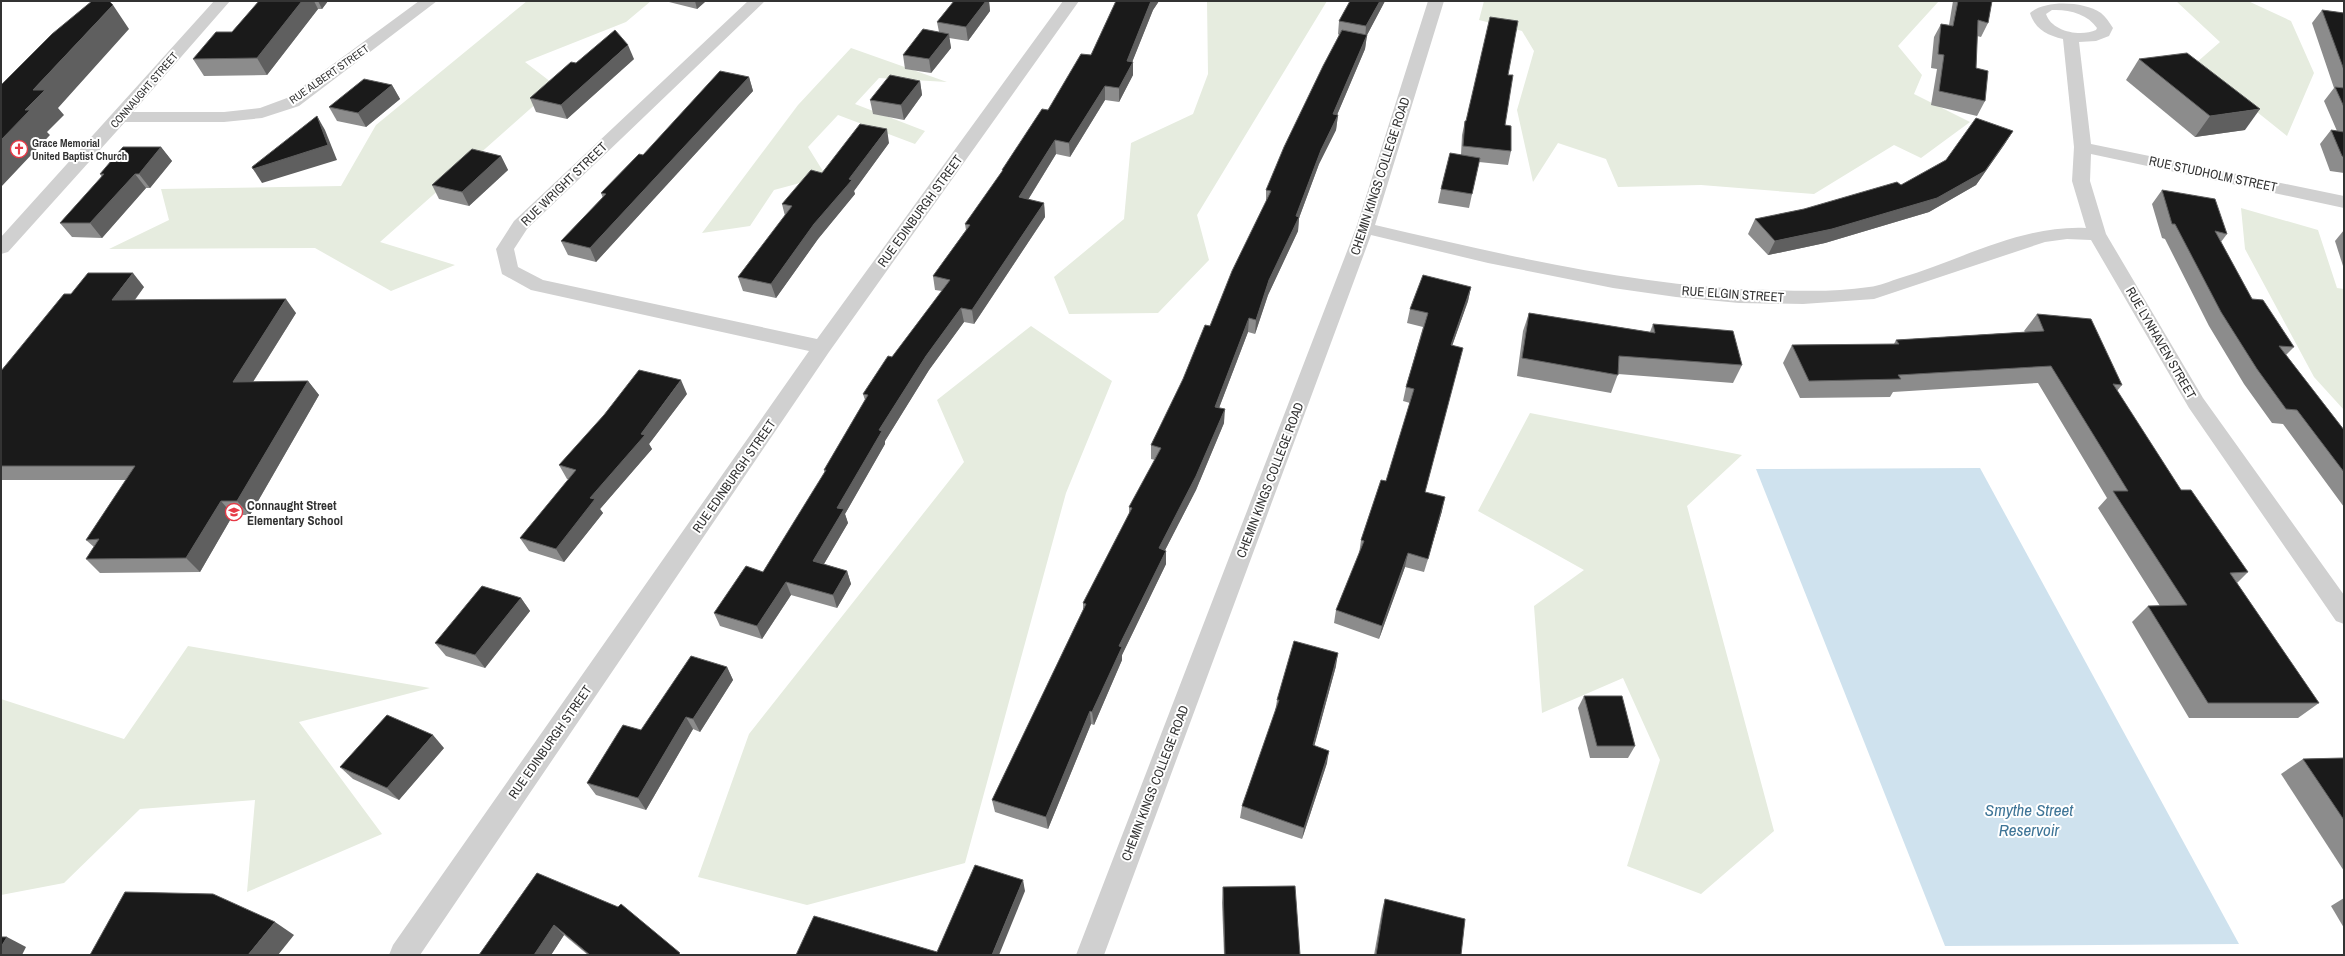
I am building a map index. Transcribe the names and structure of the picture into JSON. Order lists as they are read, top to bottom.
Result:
{
  "streets": {
    "street": [
      "RUE ALBERT STREET",
      "CONNAUGHT STREET",
      "RUE STUDHOLM STREET",
      "CHEMIN KINGS COLLEGE ROAD",
      "RUE WRIGHT STREET",
      "RUE EDINBURGH STREET",
      "RUE ELGIN STREET",
      "RUE LYNHAVEN STREET"
    ]
  },
  "crossings": [
    ["RUE ALBERT STREET", "CONNAUGHT STREET"],
    ["RUE STUDHOLM STREET", "RUE LYNHAVEN STREET"],
    ["CHEMIN KINGS COLLEGE ROAD", "RUE ELGIN STREET"],
    ["RUE WRIGHT STREET", "RUE EDINBURGH STREET"],
    ["RUE ELGIN STREET", "RUE LYNHAVEN STREET"]
  ],
  "water": ["Smythe Street Reservoir"],
  "places": {
    "church": ["Grace Memorial United Baptist Church"],
    "school or university": ["Connaught Street Elementary School"]
  }
}
